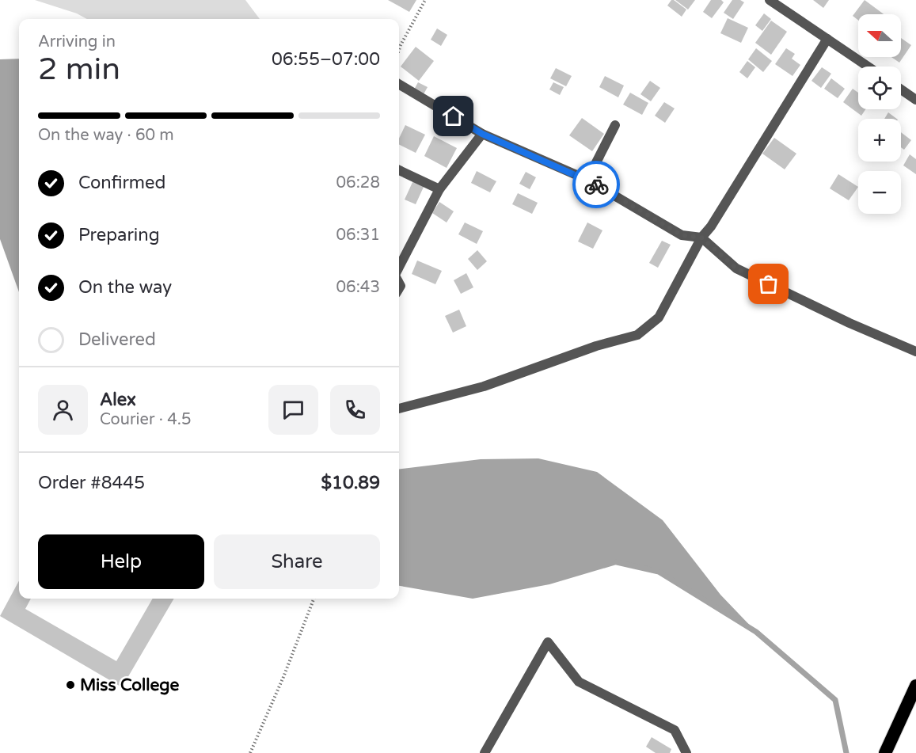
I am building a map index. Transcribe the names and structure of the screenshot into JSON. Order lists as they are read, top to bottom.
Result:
{
  "places": ["Miss College"],
  "north": "left",
  "page": {
    "map_buttons": ["+", "−"],
    "heading": ["2 min", "Arriving in", "06:55–07:00"],
    "panel": [
      "Alex",
      "Courier · 4.5",
      "Order #8445",
      "$10.89"
    ],
    "bar": "On the way · 60 m",
    "list": [
      ["Confirmed", "06:28"],
      ["Preparing", "06:31"],
      ["On the way", "06:43"],
      "Delivered"
    ],
    "buttons": ["Help", "Share"]
  }
}
